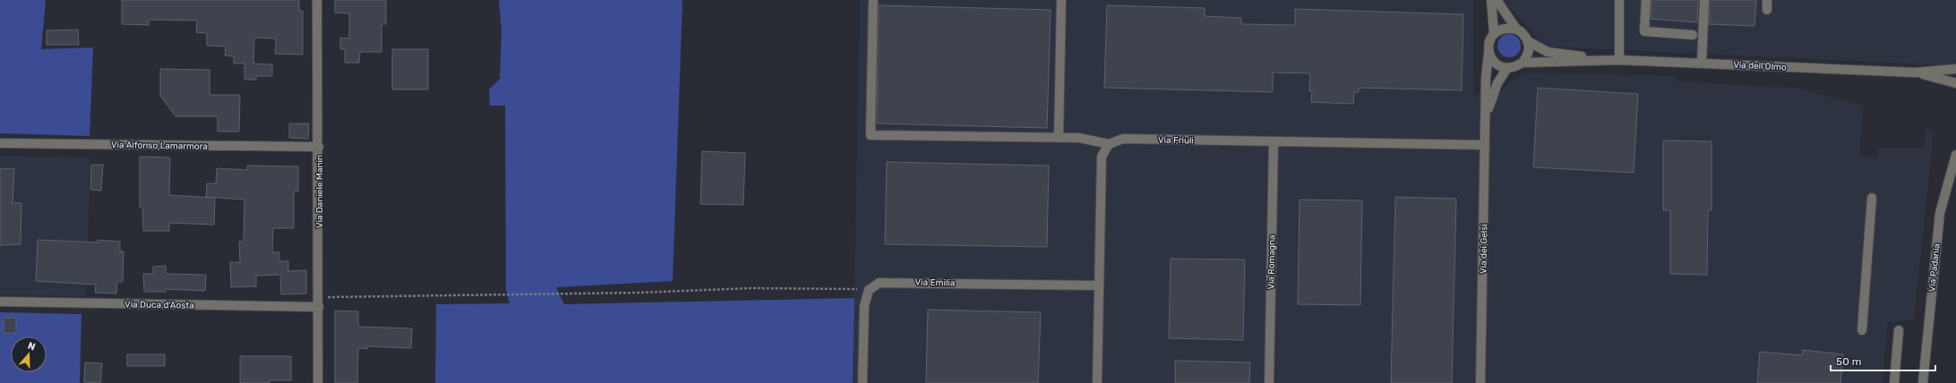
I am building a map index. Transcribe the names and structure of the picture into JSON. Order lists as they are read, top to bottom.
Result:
{
  "streets": {
    "street": [
      "Via dell'Olmo",
      "Via Friuli",
      "Via Alfonso Lamarmora",
      "Via Daniele Manin",
      "Via dei Gelsi",
      "Via Romagna",
      "Via Padania",
      "Via Emilia",
      "Via Duca d'Aosta"
    ]
  },
  "crossings": [
    ["Via dell'Olmo", "Via dei Gelsi"],
    ["Via Friuli", "Via dei Gelsi"],
    ["Via Friuli", "Via Romagna"],
    ["Via Alfonso Lamarmora", "Via Daniele Manin"],
    ["Via Daniele Manin", "Via Duca d'Aosta"]
  ],
  "scale_bar": "50 m",
  "north": "top"
}
